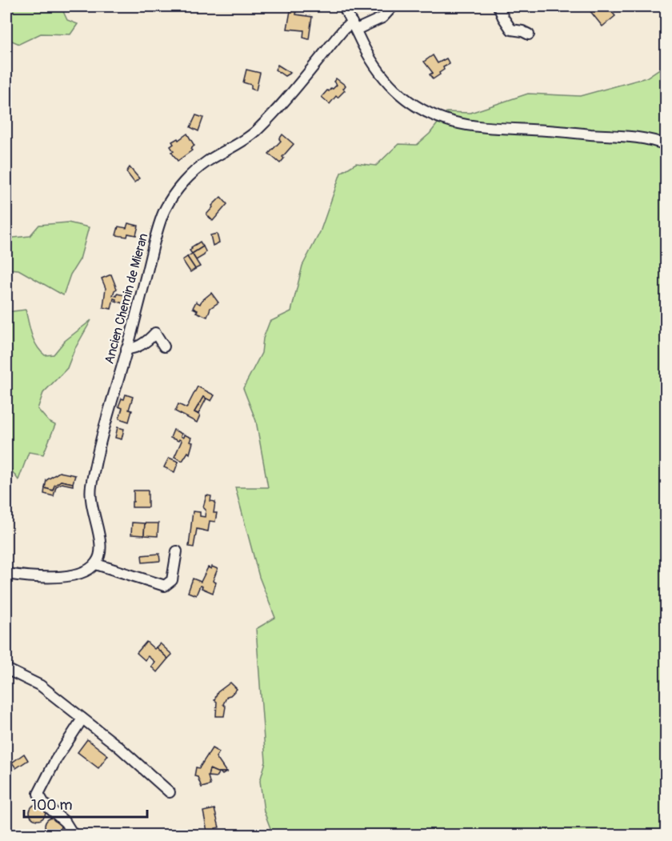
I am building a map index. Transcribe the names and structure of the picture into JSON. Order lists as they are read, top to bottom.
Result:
{
  "streets": {
    "street": ["Ancien Chemin de Mieran"]
  },
  "scale_bar": "100 m"
}
